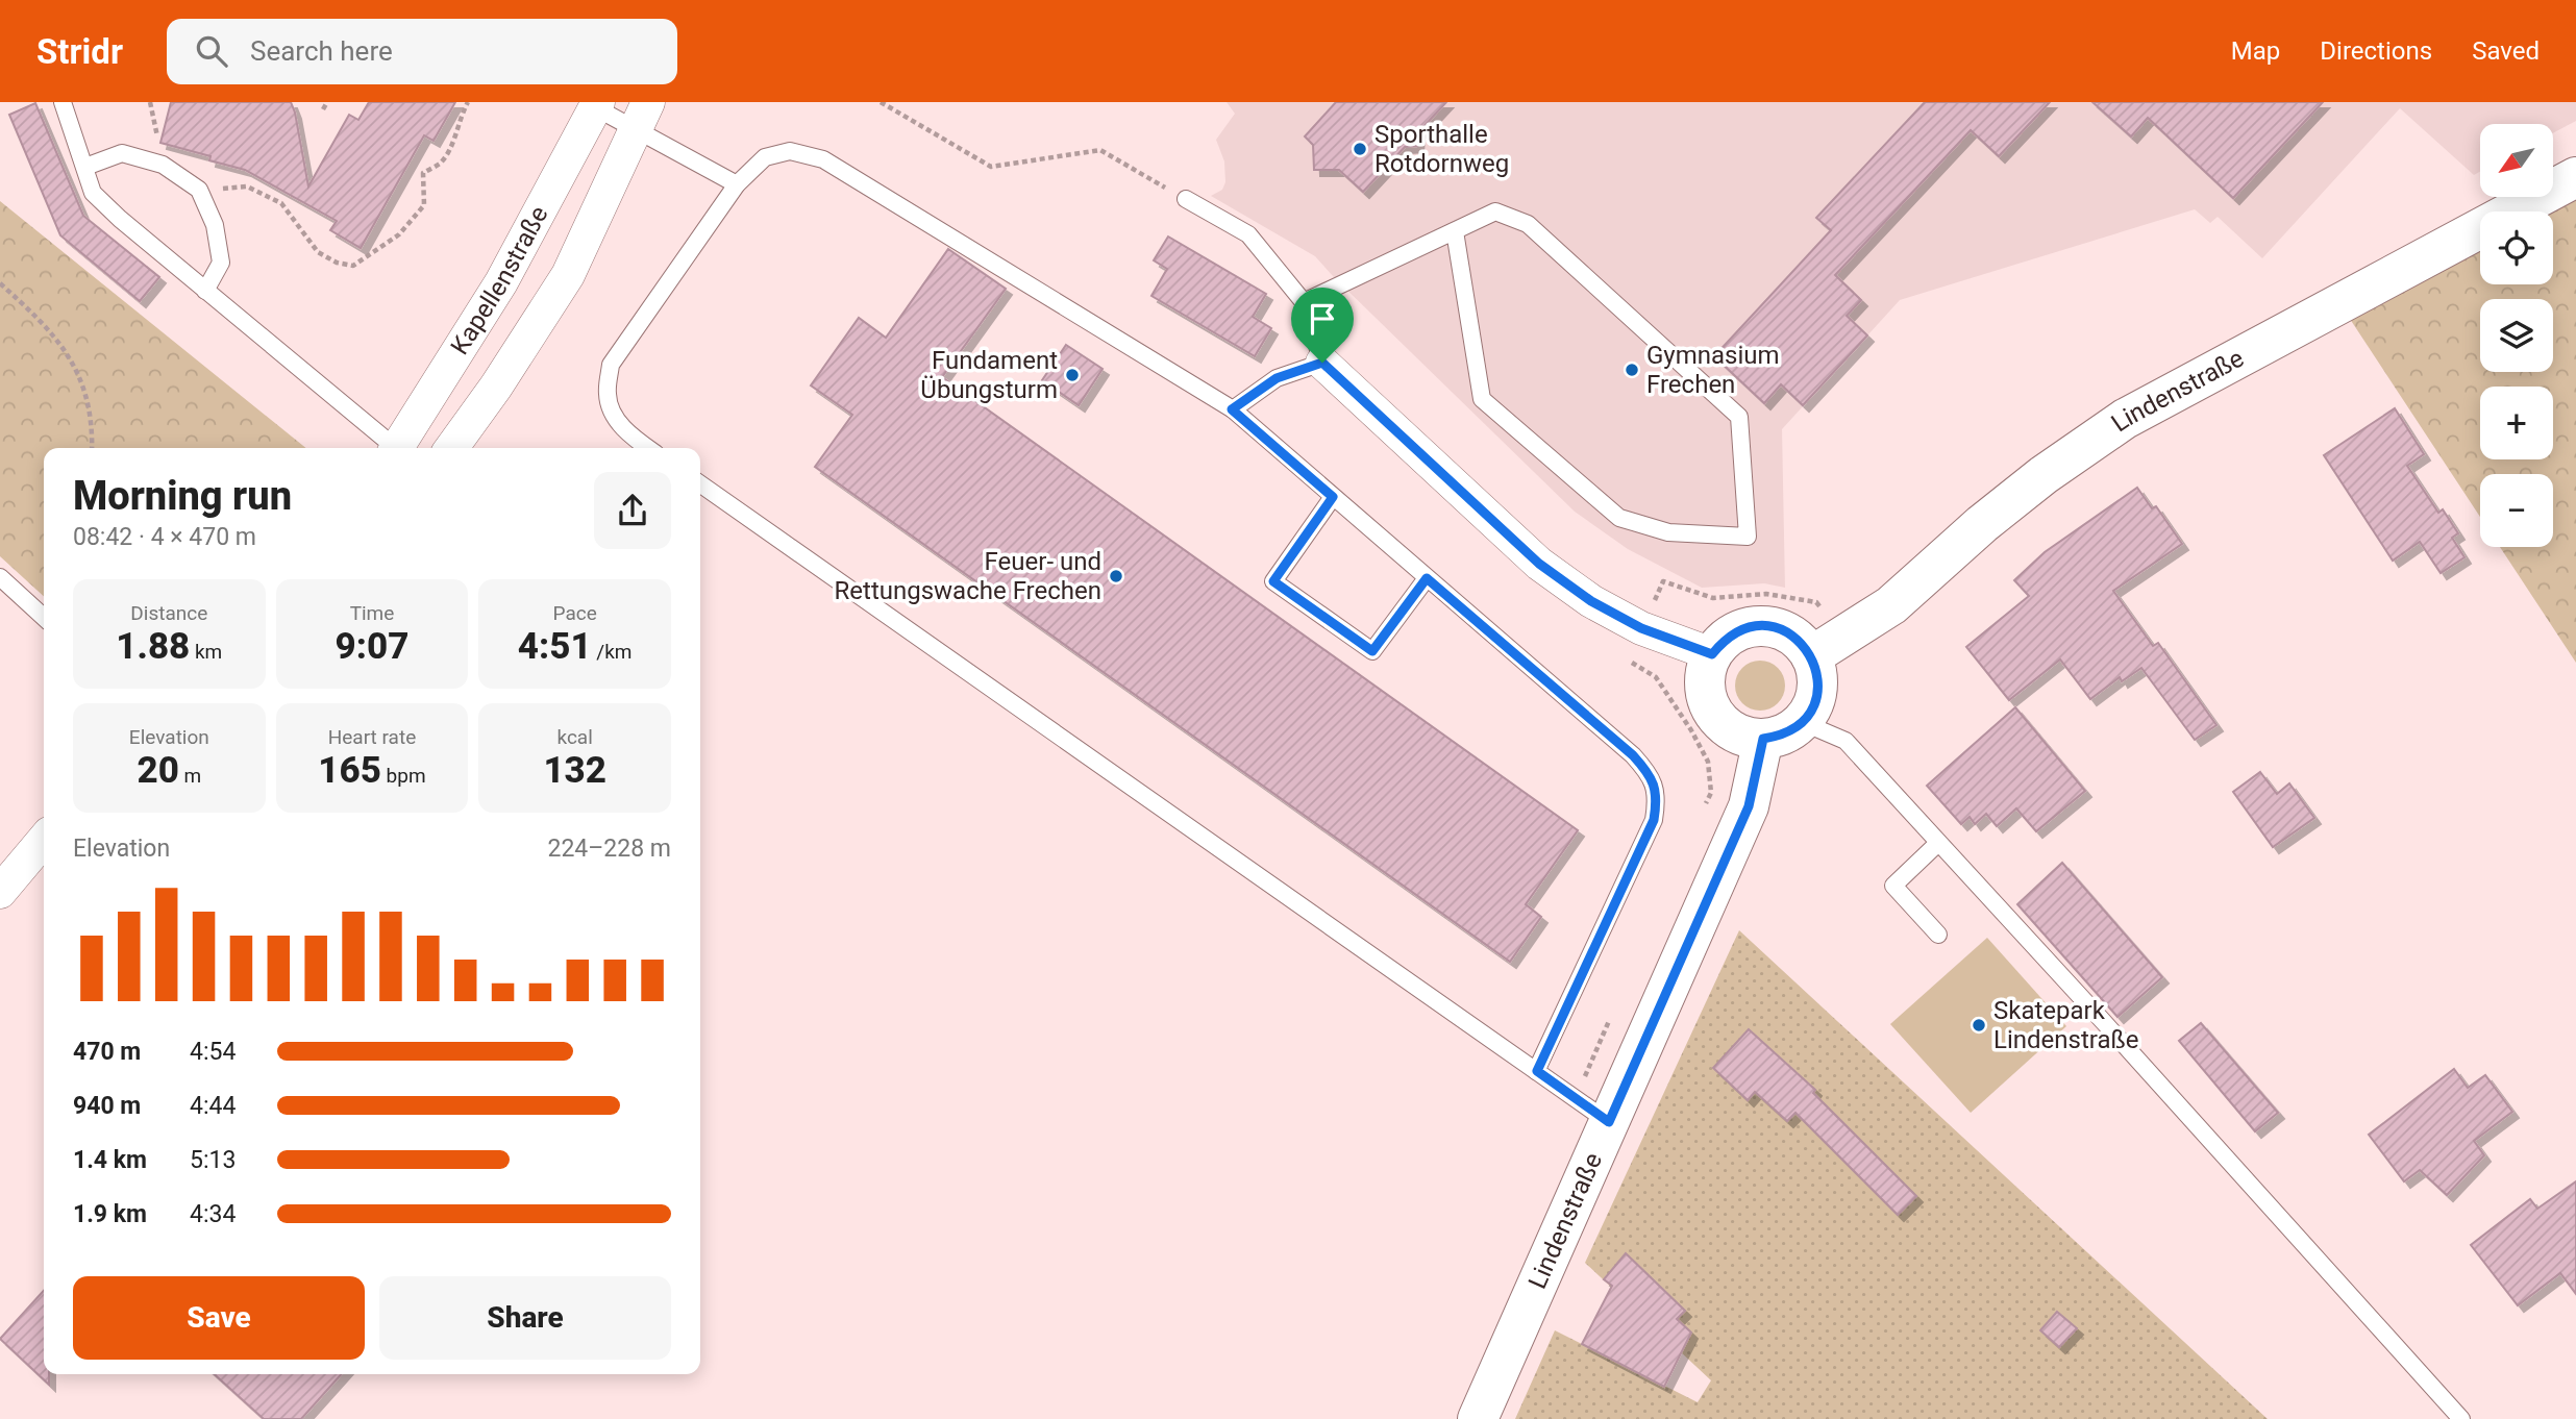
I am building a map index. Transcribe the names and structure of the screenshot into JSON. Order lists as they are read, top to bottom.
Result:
{
  "streets": {
    "street": ["Kapellenstraße", "Lindenstraße"]
  },
  "places": [
    "Sporthalle Rotdornweg",
    "Gymnasium Frechen",
    "Fundament Übungsturm",
    "Feuer- und Rettungswache Frechen",
    "Skatepark Lindenstraße"
  ],
  "north": "bottom left",
  "page": {
    "header": "Stridr",
    "search": "Search here",
    "nav": ["Map", "Directions", "Saved"],
    "map_buttons": ["+", "−"],
    "heading": ["Morning run", "08:42 · 4 × 470 m"],
    "stats": [
      ["Distance", "1.88 km"],
      ["Time", "9:07"],
      ["Pace", "4:51 /km"],
      ["Elevation", "20 m"],
      ["Heart rate", "165 bpm"],
      ["kcal", "132"]
    ],
    "chart": ["Elevation", "224–228 m"],
    "list": [
      {
        "name": "470 m",
        "note": "4:54"
      },
      {
        "name": "940 m",
        "note": "4:44"
      },
      {
        "name": "1.4 km",
        "note": "5:13"
      },
      {
        "name": "1.9 km",
        "note": "4:34"
      }
    ],
    "buttons": ["Save", "Share"]
  }
}
